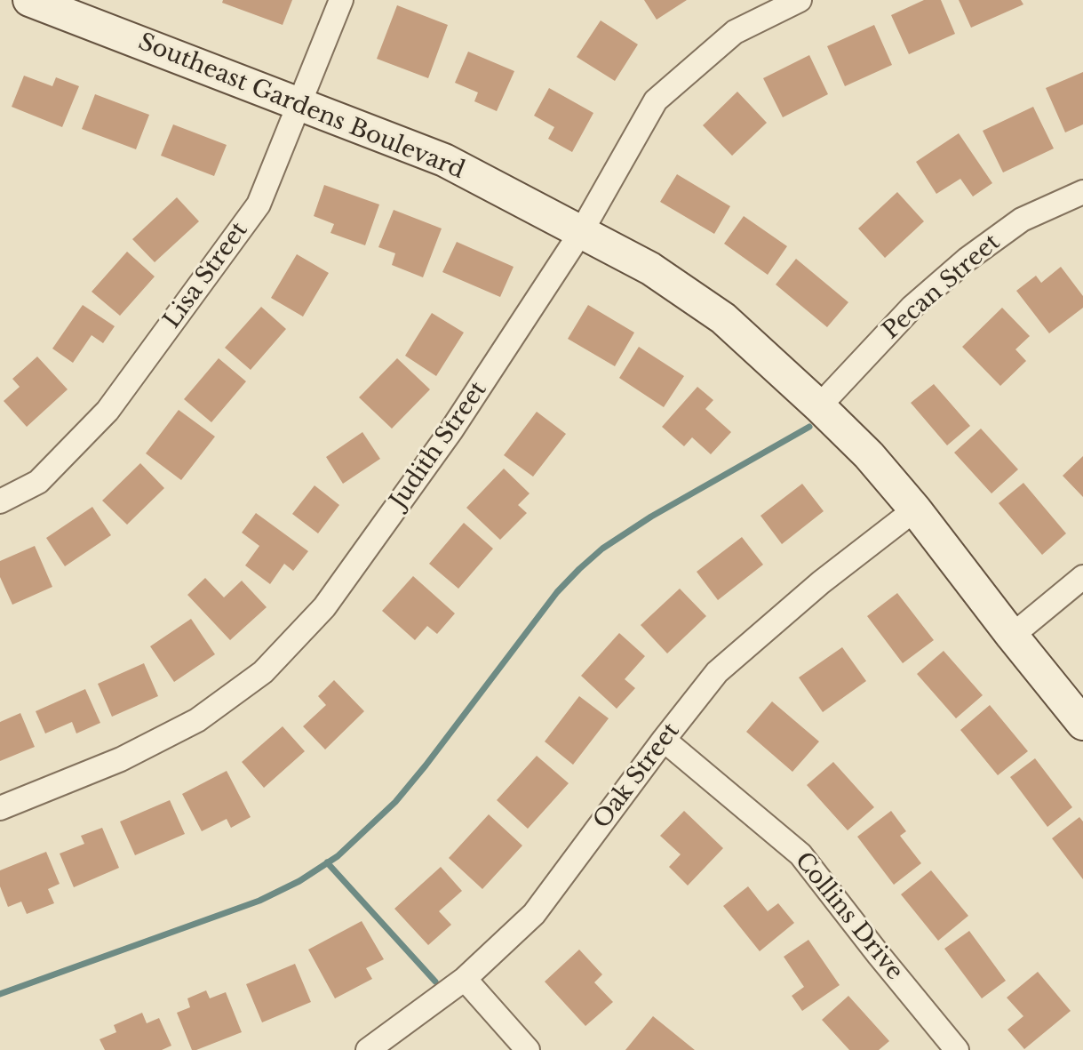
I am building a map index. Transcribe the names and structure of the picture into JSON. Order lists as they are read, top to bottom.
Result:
{
  "streets": {
    "street": [
      "Southeast Gardens Boulevard",
      "Lisa Street",
      "Pecan Street",
      "Judith Street",
      "Oak Street",
      "Collins Drive"
    ]
  },
  "crossings": [
    ["Southeast Gardens Boulevard", "Lisa Street"],
    ["Southeast Gardens Boulevard", "Pecan Street"],
    ["Southeast Gardens Boulevard", "Judith Street"],
    ["Southeast Gardens Boulevard", "Oak Street"],
    ["Oak Street", "Collins Drive"]
  ]
}
